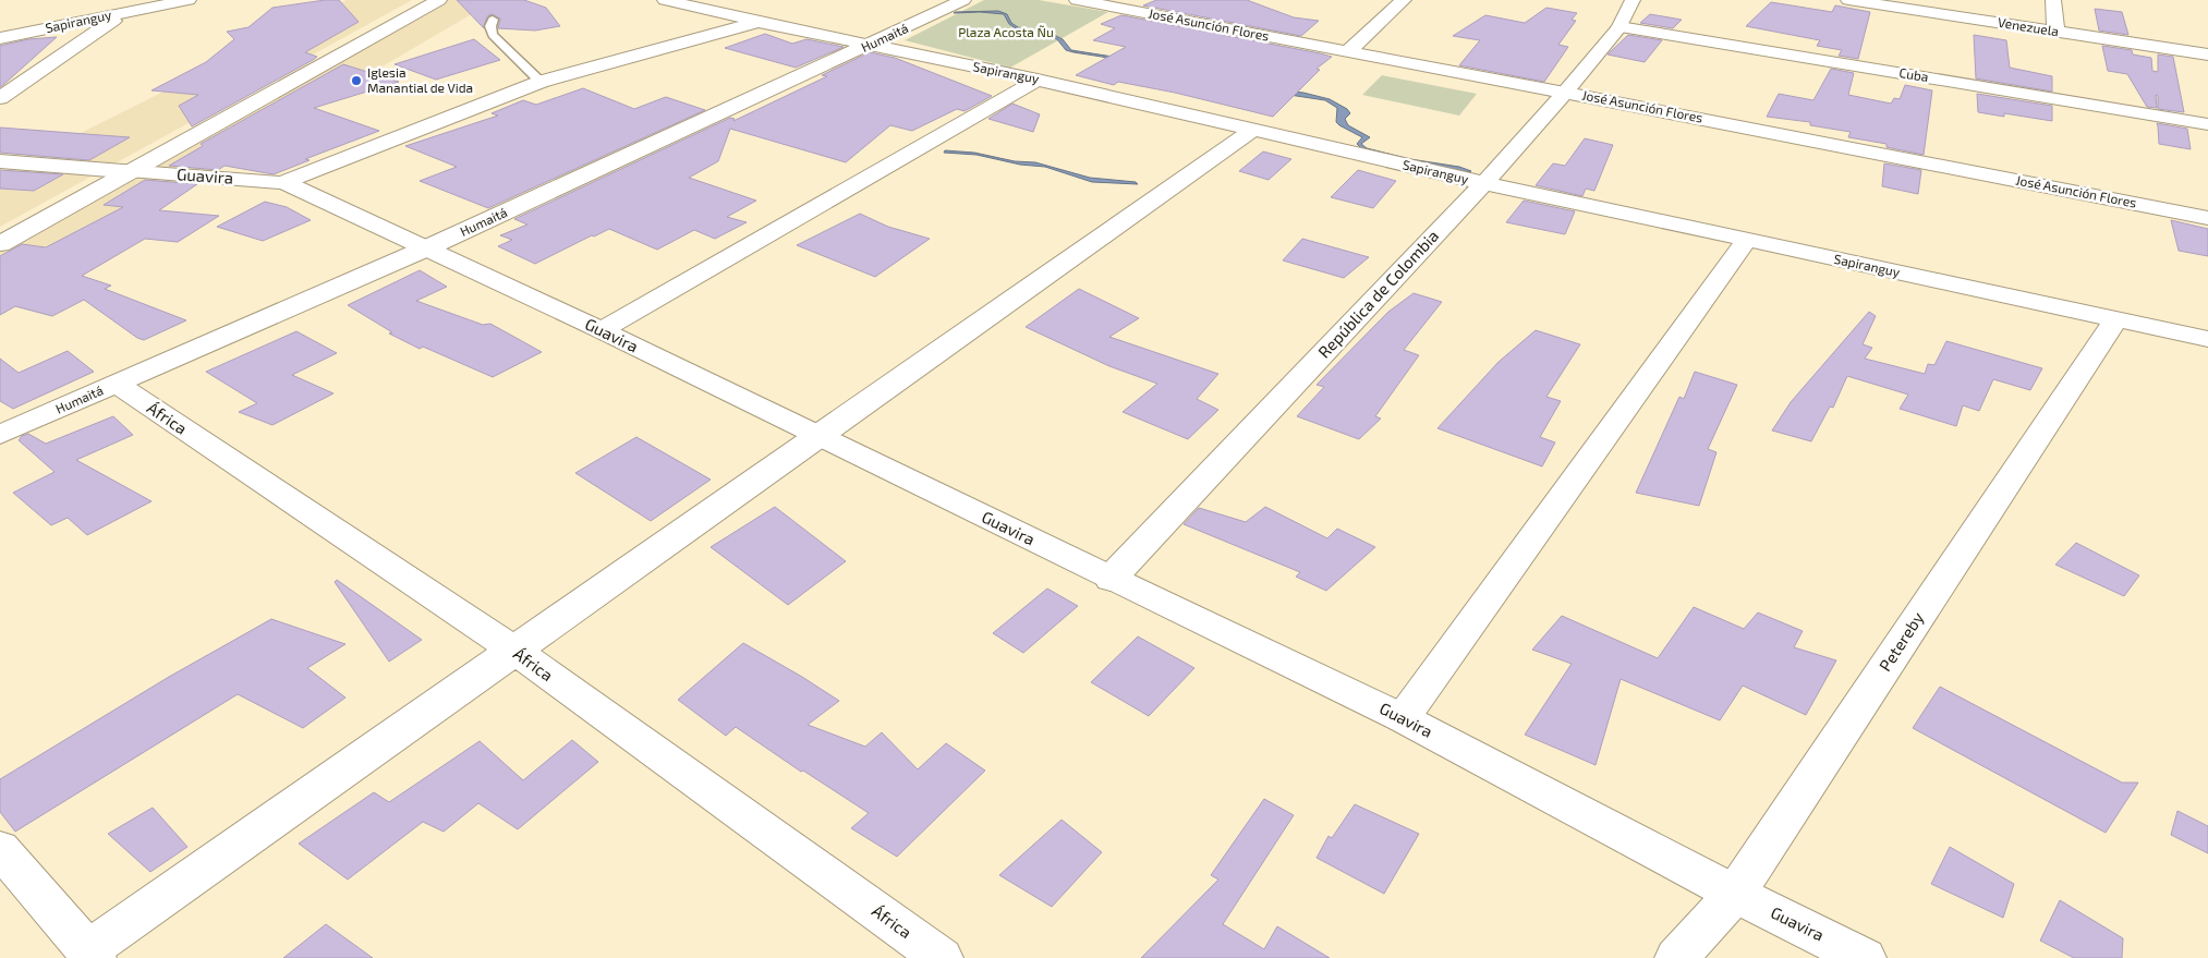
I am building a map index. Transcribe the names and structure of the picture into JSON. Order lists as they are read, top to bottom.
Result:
{
  "streets": {
    "street": [
      "Sapiranguy",
      "José Asunción Flores",
      "Venezuela",
      "Humaitá",
      "Cuba",
      "Guavira",
      "República de Colombia",
      "África",
      "Petereby"
    ]
  },
  "crossings": [
    ["Sapiranguy", "Humaitá"],
    ["Sapiranguy", "República de Colombia"],
    ["Sapiranguy", "Petereby"],
    ["José Asunción Flores", "República de Colombia"],
    ["Humaitá", "Guavira"],
    ["Humaitá", "África"],
    ["Cuba", "República de Colombia"],
    ["Guavira", "República de Colombia"],
    ["Guavira", "Petereby"]
  ],
  "parks": ["Plaza Acosta Ñu"],
  "places": ["Iglesia Manantial de Vida"]
}
